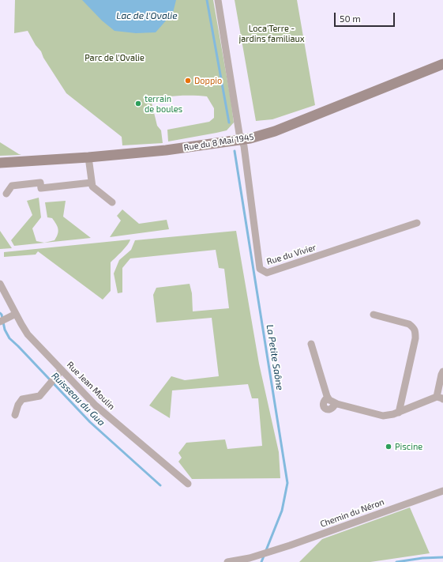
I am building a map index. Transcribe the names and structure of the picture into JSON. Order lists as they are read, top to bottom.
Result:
{
  "streets": {
    "street": [
      "Rue du 8 Mai 1945",
      "Rue du Vivier",
      "Rue Jean Moulin",
      "Chemin du Néron"
    ]
  },
  "crossings": [
    ["Rue du 8 Mai 1945", "Rue du Vivier"]
  ],
  "water": ["Lac de l'Ovalie", "La Petite Saône", "Ruisseau du Gua"],
  "parks": ["Loca'Terre - jardins familiaux", "Parc de l'Ovalie"],
  "places": ["Doppio", "terrain de boules", "Piscine"],
  "scale_bar": "50 m"
}
